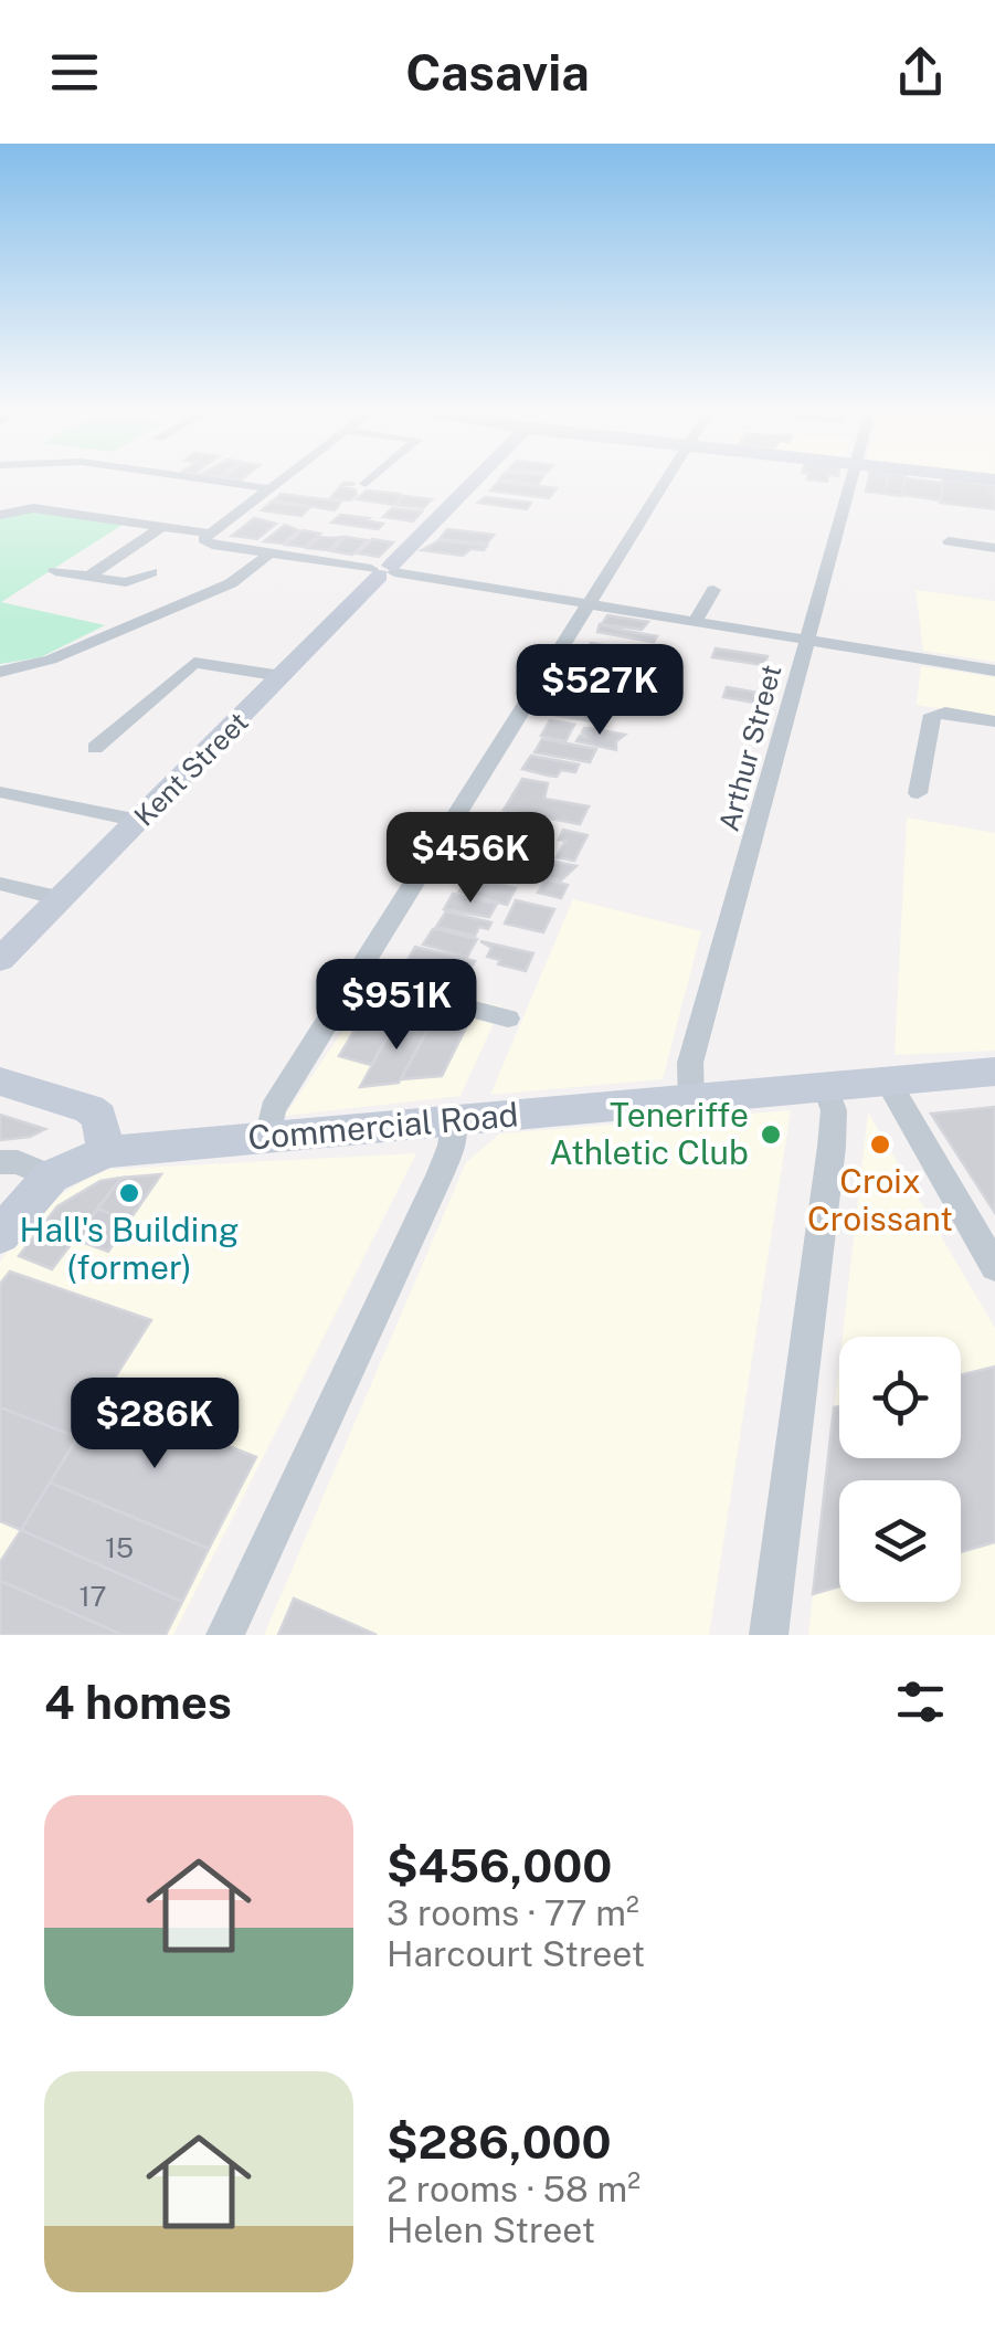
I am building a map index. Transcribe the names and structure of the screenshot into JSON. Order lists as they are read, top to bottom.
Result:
{
  "streets": {
    "street": ["Arthur Street", "Kent Street", "Commercial Road"]
  },
  "crossings": [
    ["Arthur Street", "Commercial Road"]
  ],
  "places": ["Teneriffe Athletic Club", "Croix Croissant", "Hall's Building (former)"],
  "house_numbers": ["15", "17"],
  "page": {
    "header": "Casavia",
    "price": [
      "$527K",
      "$456K",
      "$951K",
      "$286K"
    ],
    "heading": "4 homes",
    "list": [
      {
        "name": "$456,000",
        "note": "3 rooms · 77 m² · Harcourt Street"
      },
      {
        "name": "$286,000",
        "note": "2 rooms · 58 m² · Helen Street"
      }
    ]
  }
}
